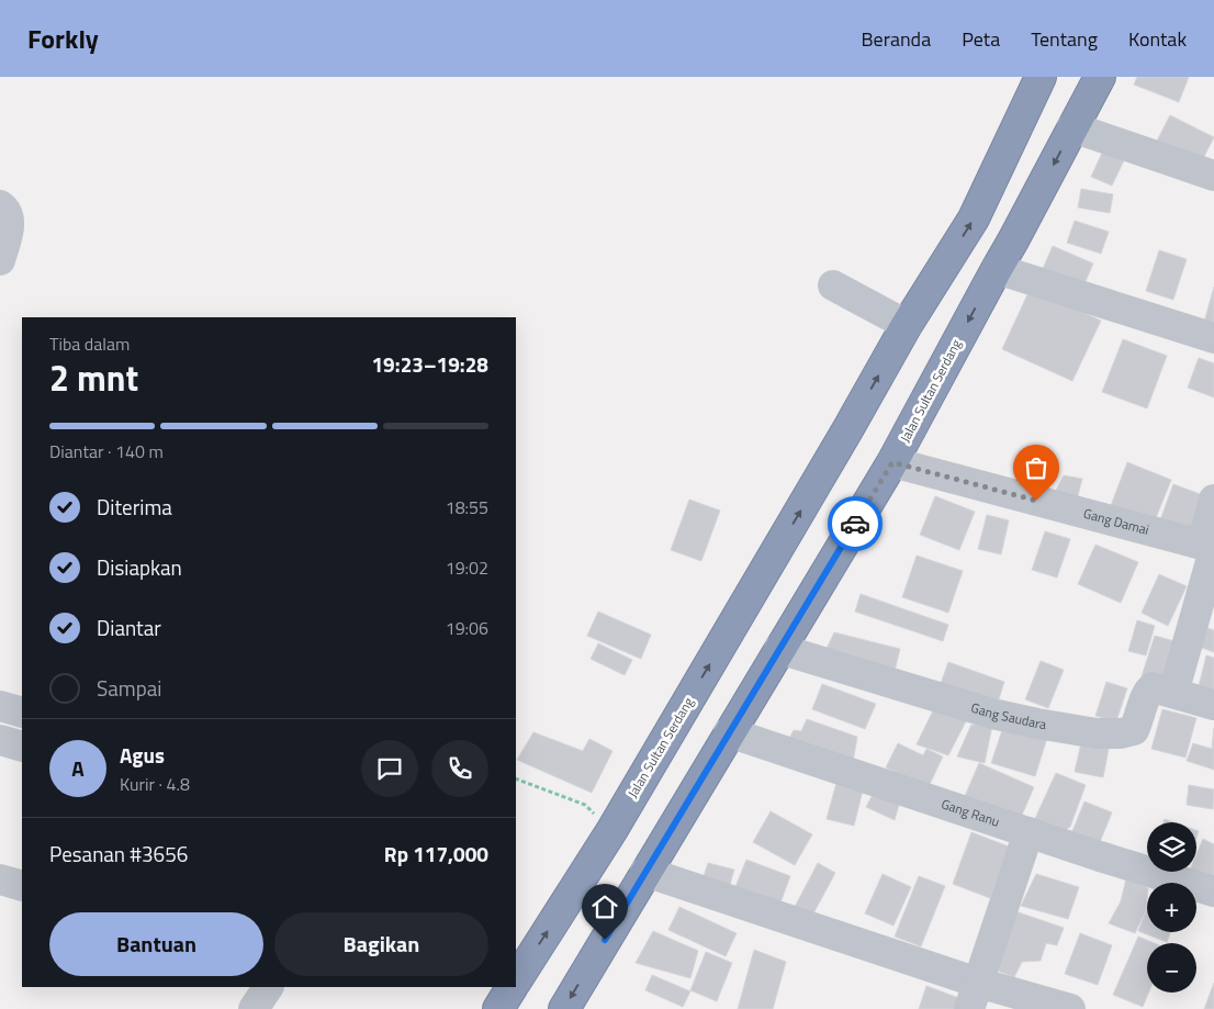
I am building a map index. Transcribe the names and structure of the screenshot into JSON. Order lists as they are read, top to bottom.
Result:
{
  "streets": {
    "highway": ["Jalan Sultan Serdang"],
    "street": ["Gang Damai", "Gang Saudara", "Gang Ranu"]
  },
  "crossings": [
    ["Jalan Sultan Serdang", "Gang Damai"],
    ["Jalan Sultan Serdang", "Gang Saudara"],
    ["Jalan Sultan Serdang", "Gang Ranu"]
  ],
  "page": {
    "header": "Forkly",
    "nav": [
      "Beranda",
      "Peta",
      "Tentang",
      "Kontak"
    ],
    "heading": ["2 mnt", "Tiba dalam", "19:23–19:28"],
    "panel": [
      "Agus",
      "Kurir · 4.8",
      "Pesanan #3656",
      "Rp 117,000"
    ],
    "bar": "Diantar · 140 m",
    "list": [
      ["Diterima", "18:55"],
      ["Disiapkan", "19:02"],
      ["Diantar", "19:06"],
      "Sampai"
    ],
    "round": "A",
    "map_buttons": ["+", "−"],
    "buttons": ["Bantuan", "Bagikan"]
  }
}
